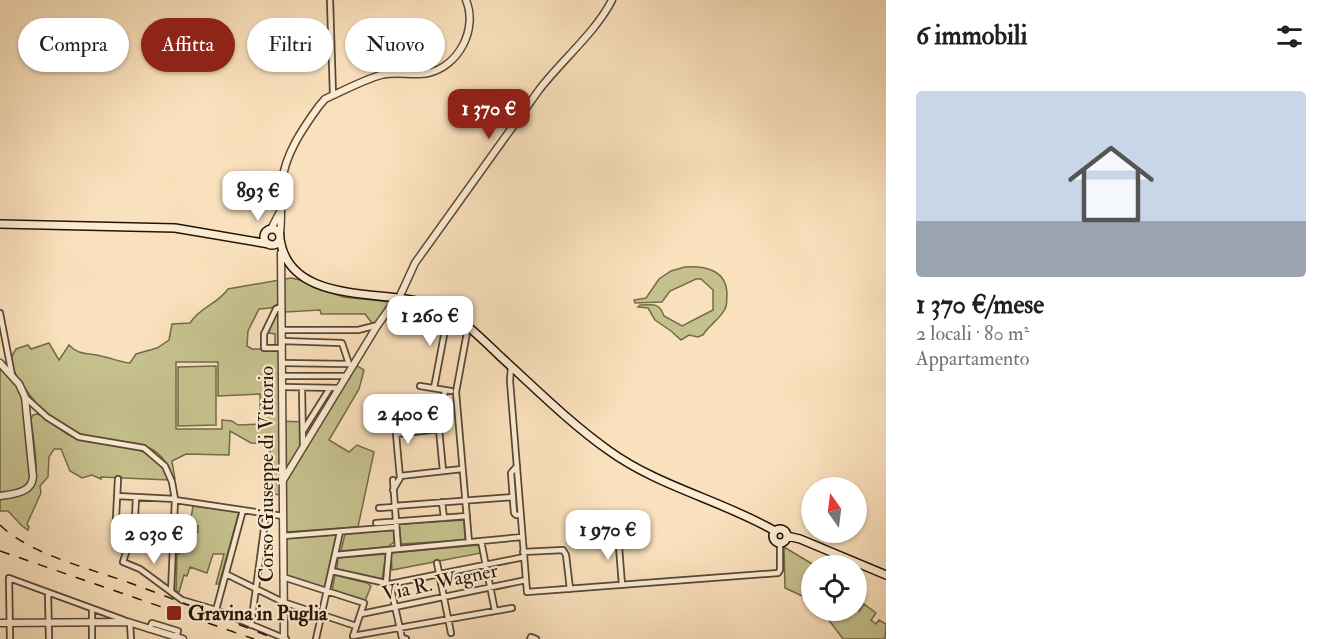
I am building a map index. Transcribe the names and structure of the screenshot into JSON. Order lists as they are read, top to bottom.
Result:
{
  "streets": {
    "street": ["Corso Giuseppe di Vittorio", "Via R. Wagner"]
  },
  "places": {
    "transit": ["Gravina in Puglia"]
  },
  "north": "top",
  "page": {
    "heading": "6 immobili",
    "chip": [
      "Compra",
      "Affitta",
      "Filtri",
      "Nuovo"
    ],
    "list": [
      {
        "name": "1 370 €/mese",
        "note": "2 locali · 80 m² · Appartamento"
      }
    ],
    "price": [
      "1 370 €",
      "893 €",
      "1 260 €",
      "2 400 €",
      "1 970 €",
      "2 030 €"
    ]
  }
}
